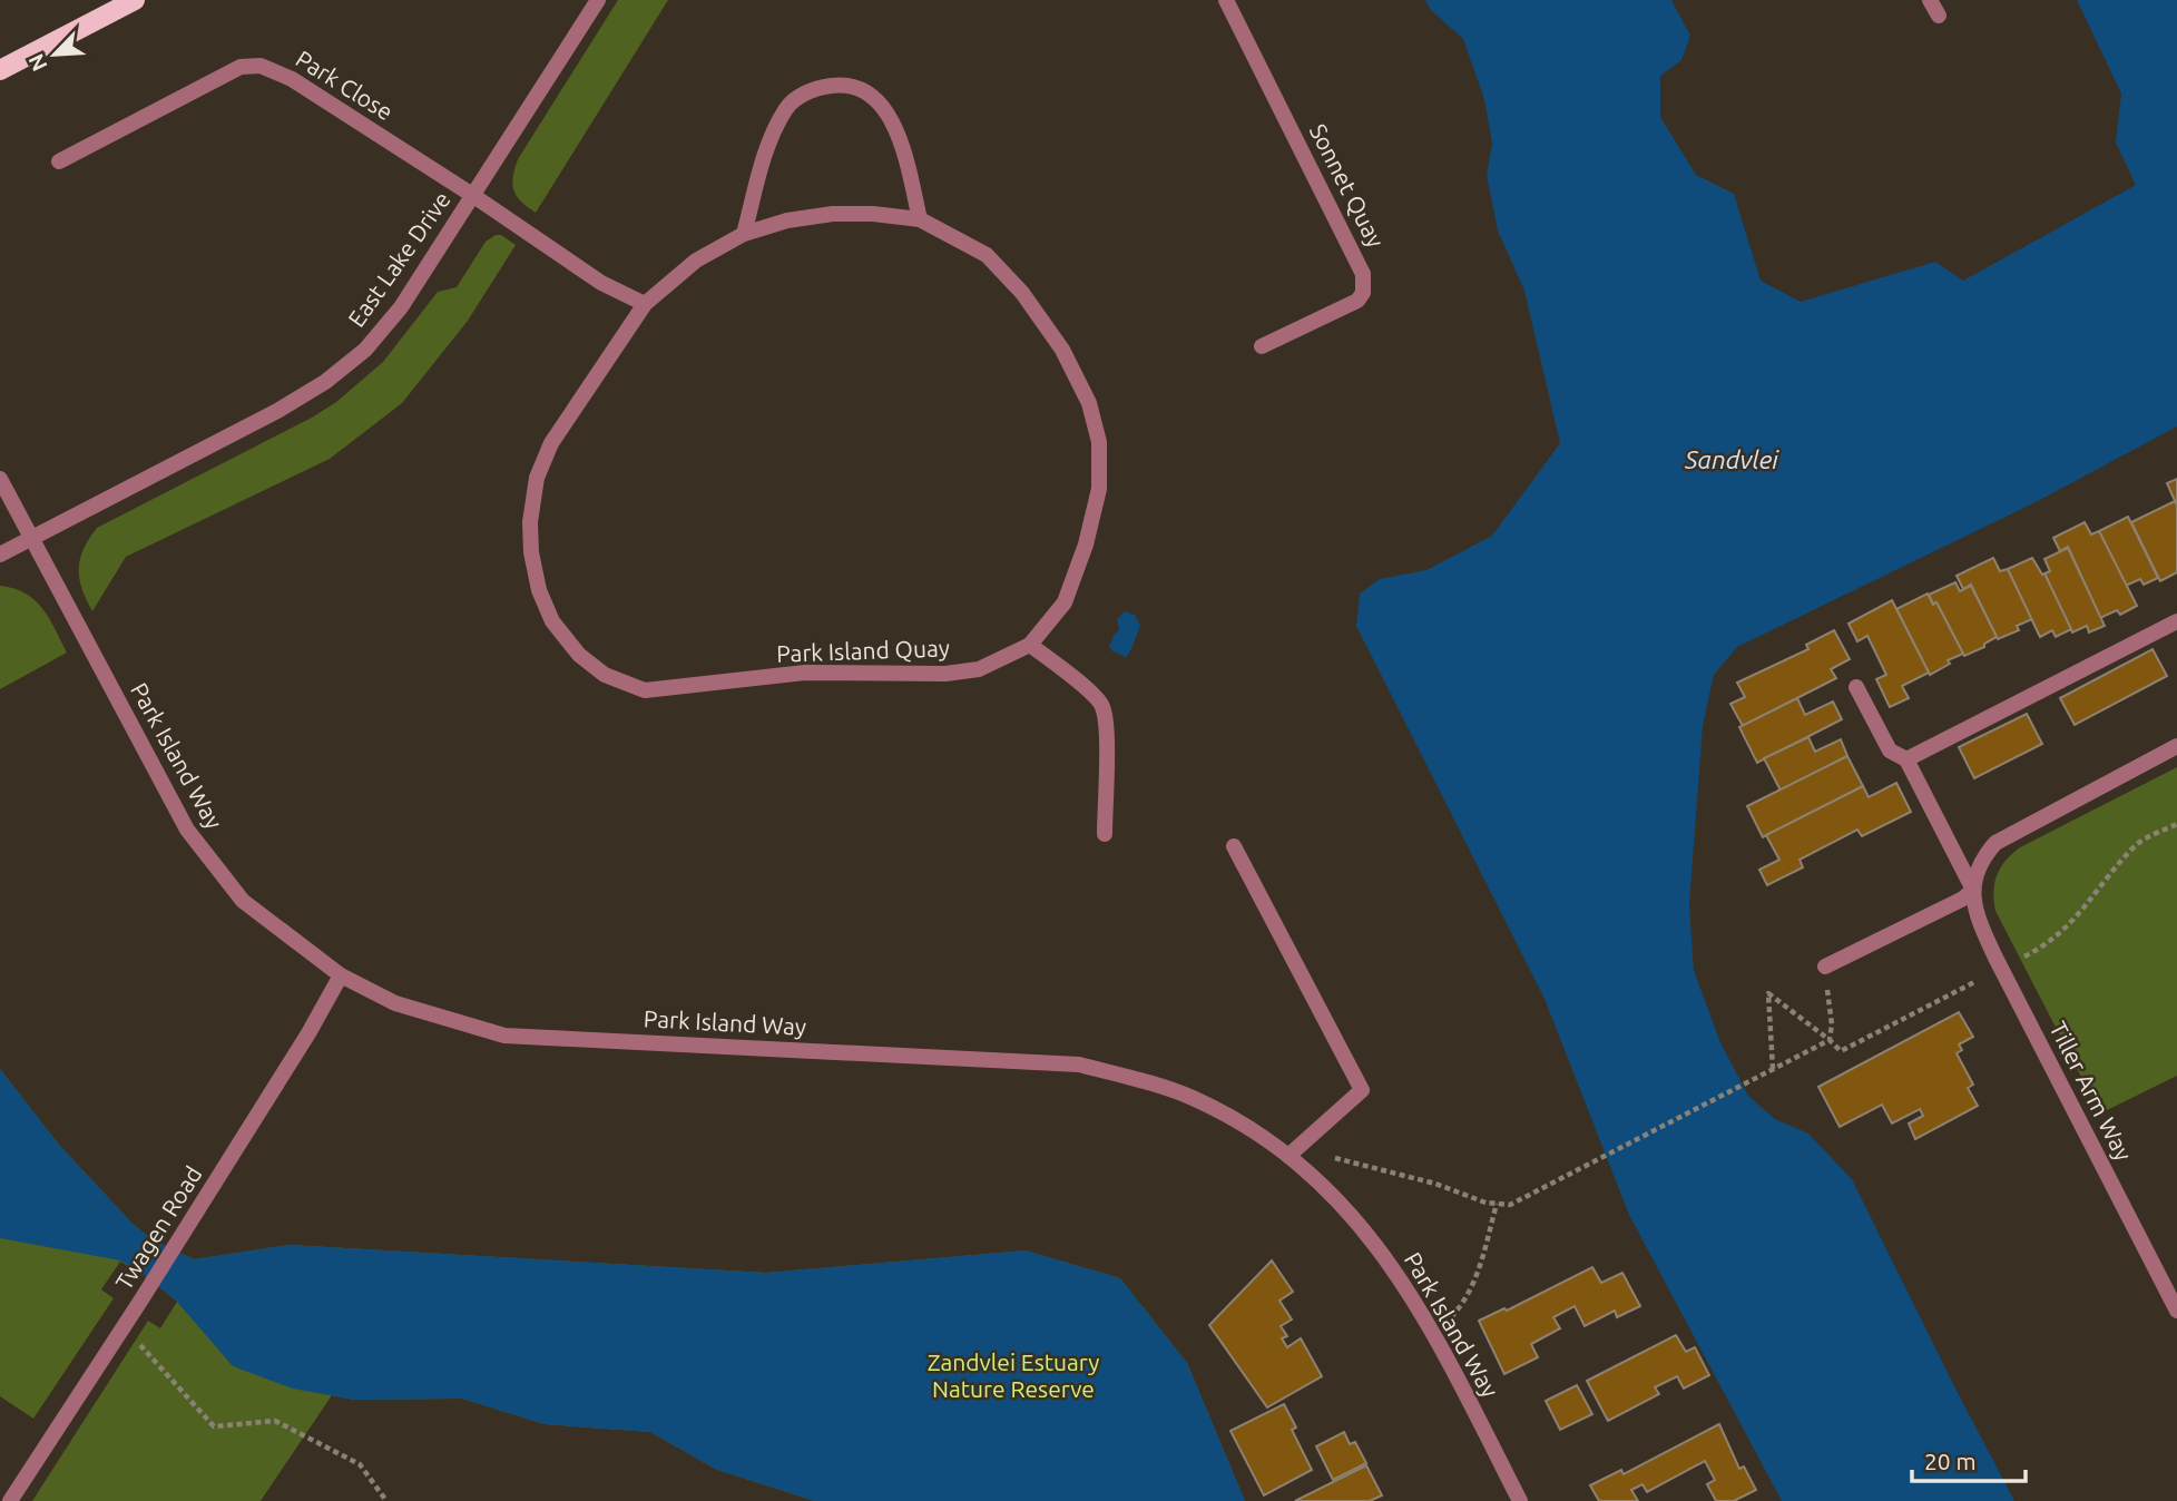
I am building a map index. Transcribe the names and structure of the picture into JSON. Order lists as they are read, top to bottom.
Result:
{
  "streets": {
    "street": [
      "Park Close",
      "Sonnet Quay",
      "East Lake Drive",
      "Park Island Quay",
      "Park Island Way",
      "Tiller Arm Way",
      "Twagen Road"
    ]
  },
  "crossings": [
    ["Park Close", "East Lake Drive"],
    ["East Lake Drive", "Park Island Way"],
    ["Park Island Way", "Twagen Road"]
  ],
  "water": ["Sandvlei"],
  "parks": ["Zandvlei Estuary Nature Reserve"],
  "scale_bar": "20 m",
  "north": "bottom left"
}
